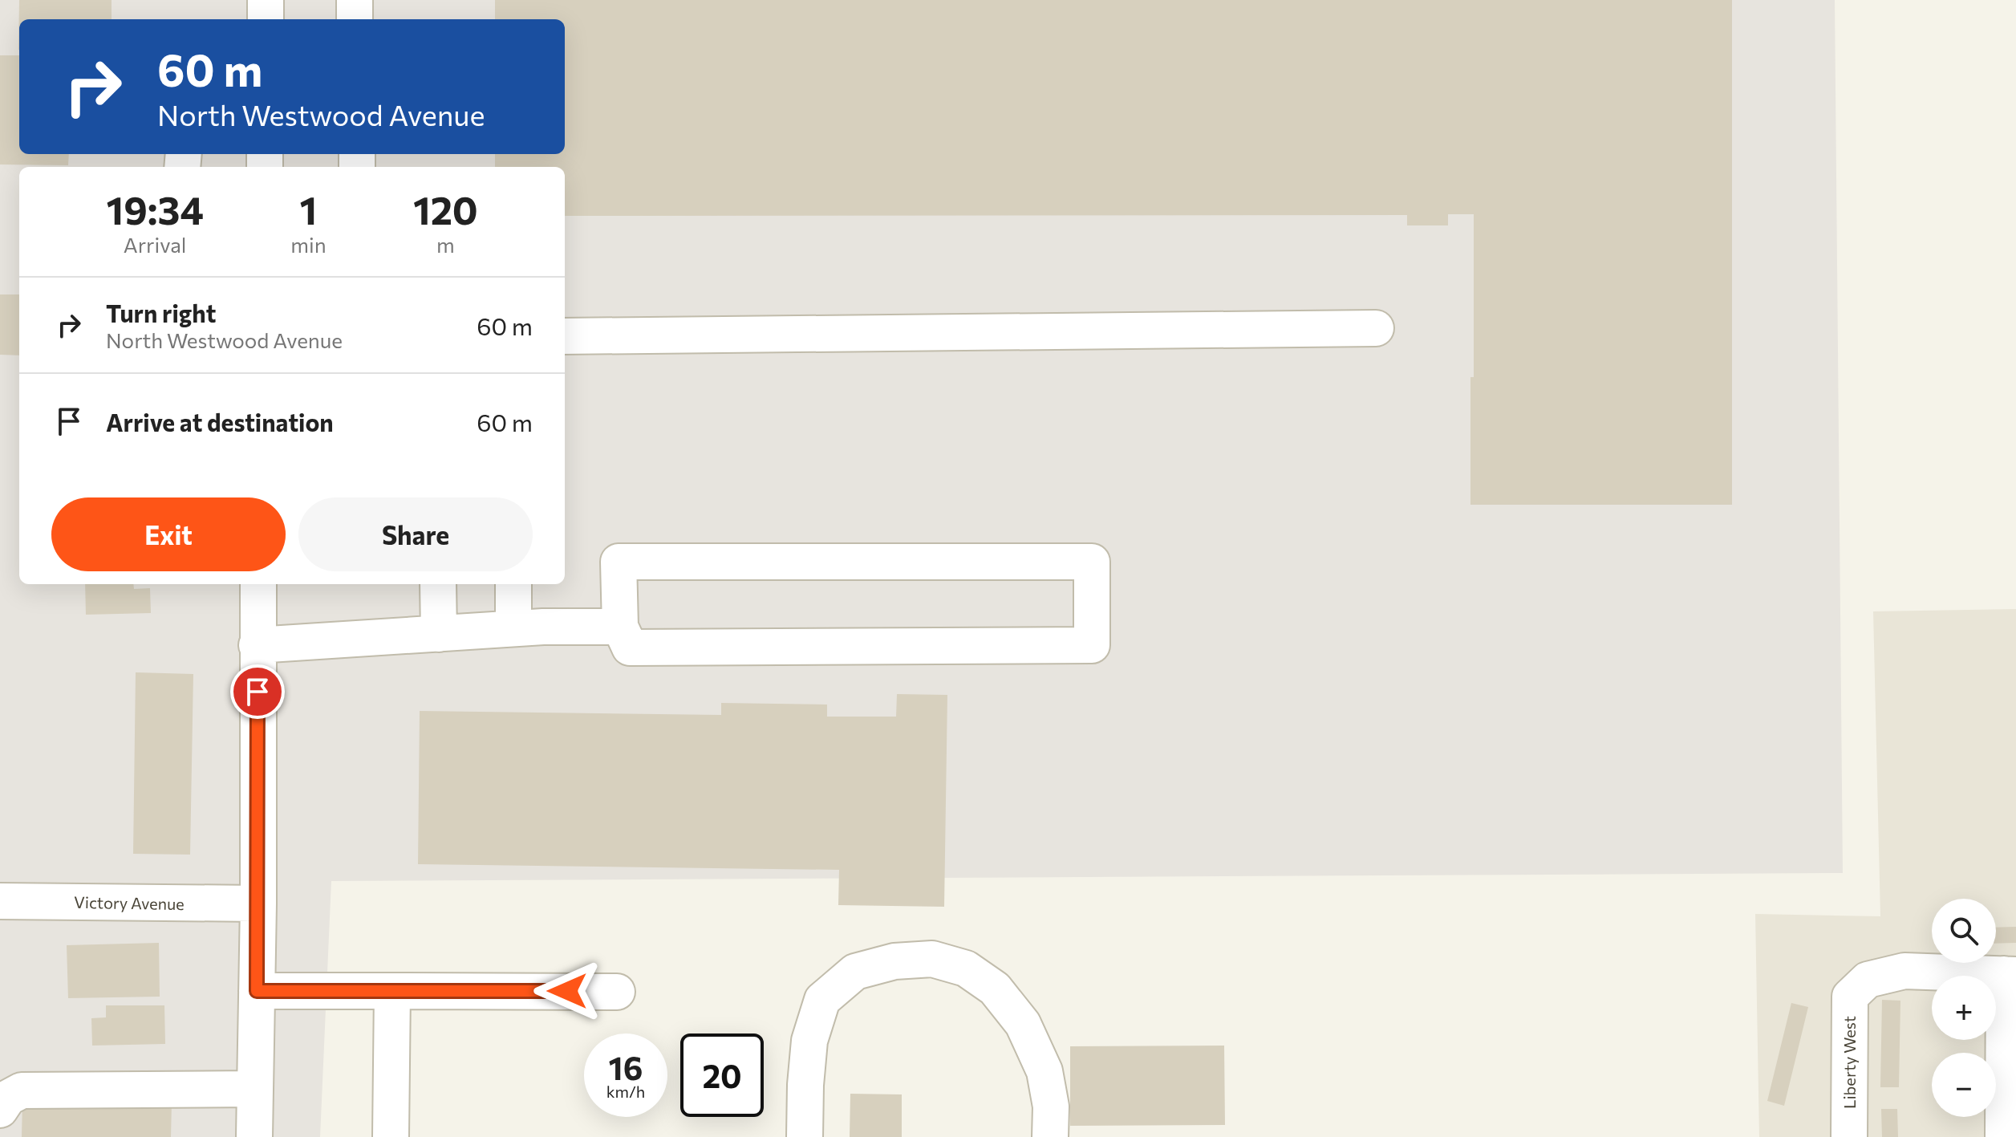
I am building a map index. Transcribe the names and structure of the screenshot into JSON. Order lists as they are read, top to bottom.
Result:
{
  "streets": {
    "street": ["Victory Avenue", "Liberty West"]
  },
  "page": {
    "turn": ["60 m", "North Westwood Avenue"],
    "eta": [
      "19:34",
      "Arrival",
      "1",
      "min",
      "120",
      "m"
    ],
    "list": [
      {
        "name": "Turn right",
        "note": "North Westwood Avenue",
        "value": "60 m"
      },
      {
        "name": "Arrive at destination",
        "value": "60 m"
      }
    ],
    "buttons": ["Exit", "Share"],
    "map_buttons": ["+", "−"],
    "speed": "16 km/h",
    "limit": "20"
  }
}
